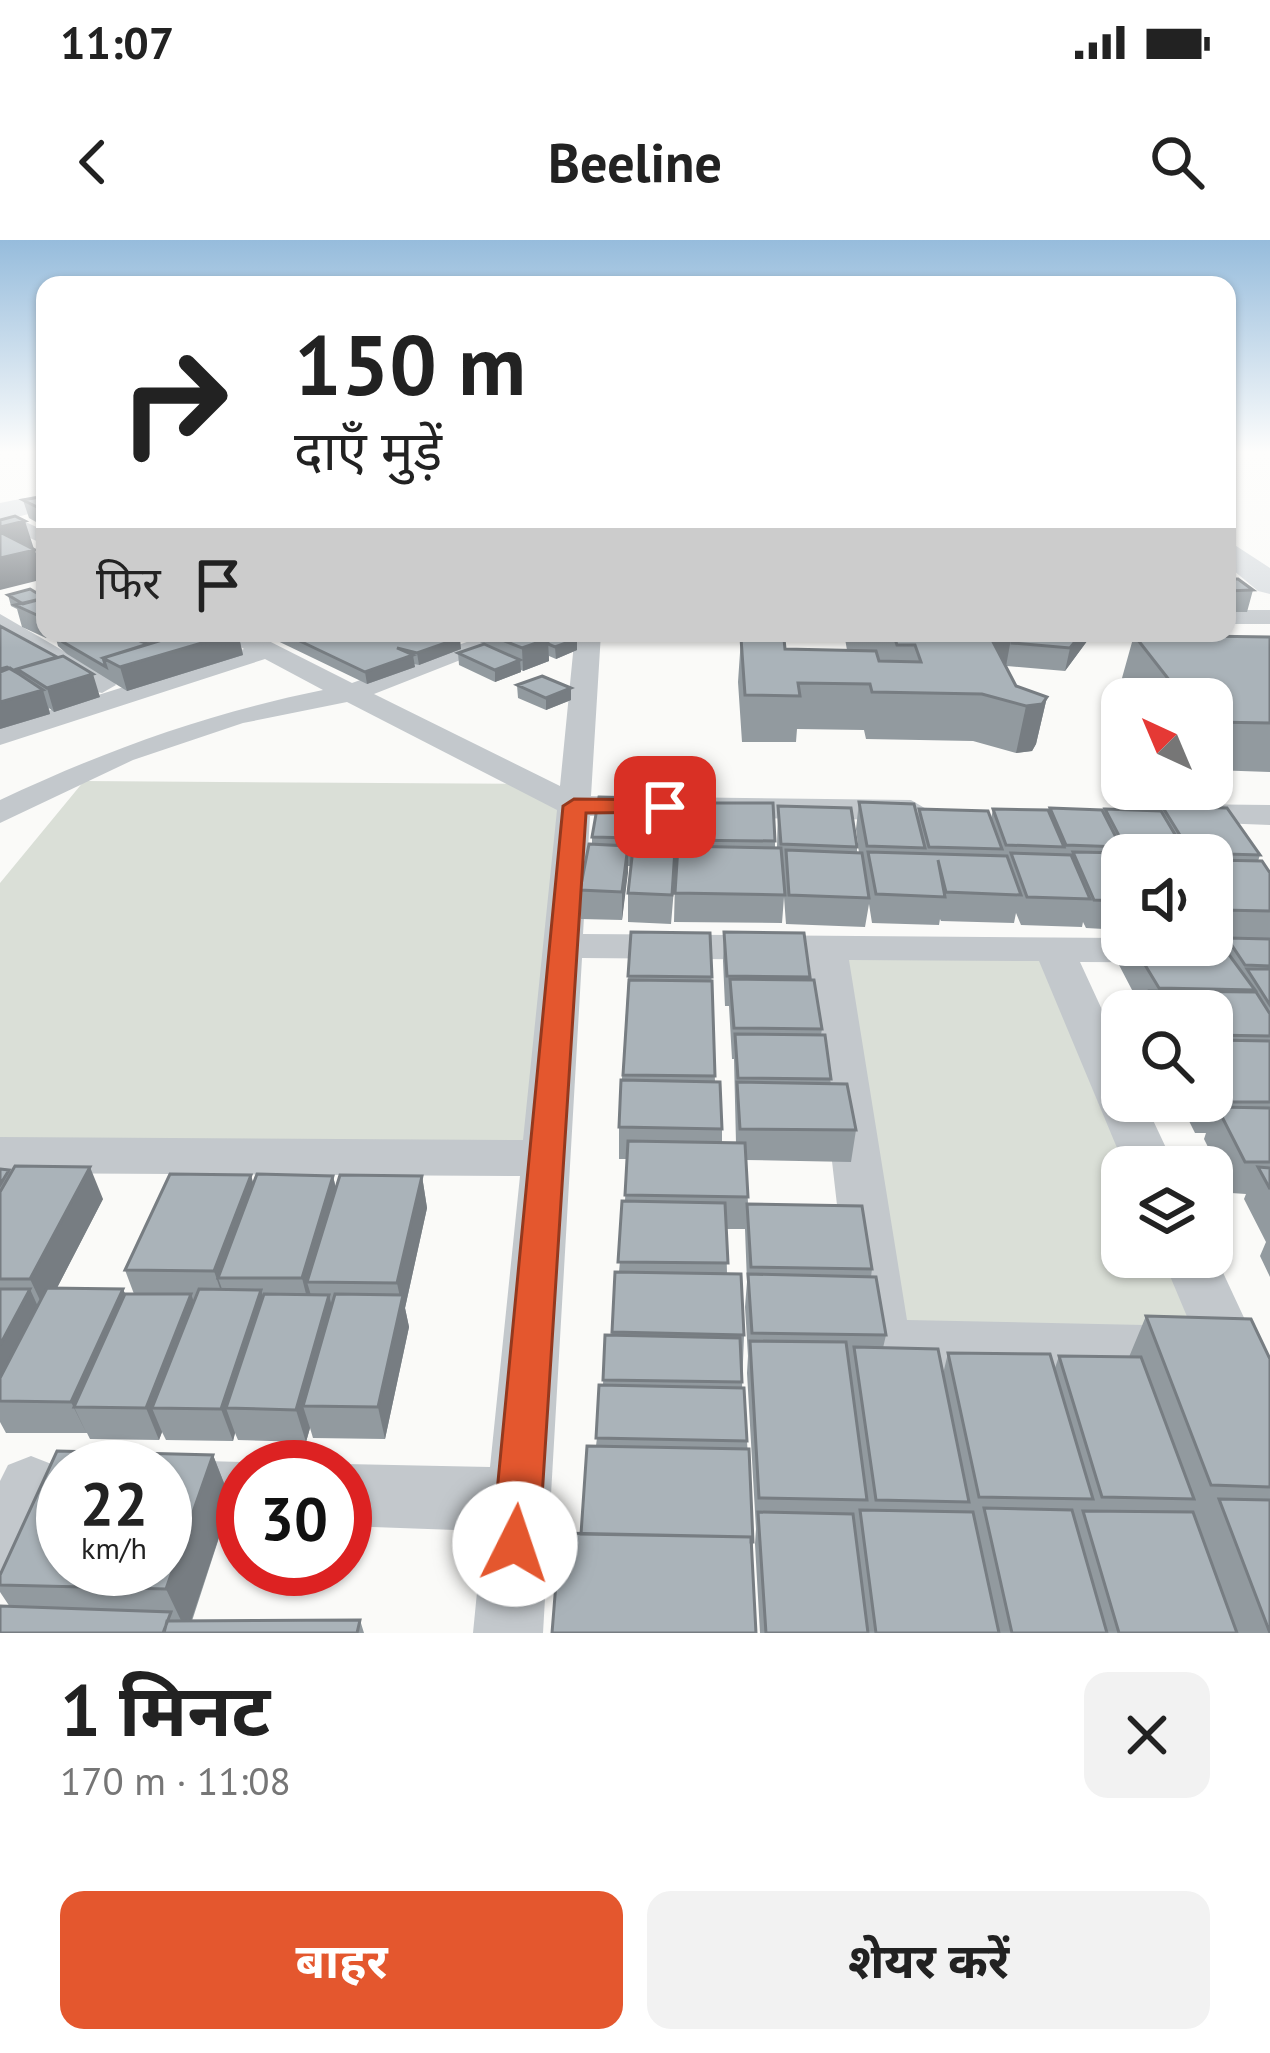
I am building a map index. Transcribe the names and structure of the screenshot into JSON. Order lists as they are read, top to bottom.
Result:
{
  "north": "top left",
  "page": {
    "status": "11:07",
    "header": "Beeline",
    "turn": ["150 m", "दाएँ मुड़ें"],
    "then": "फिर",
    "speed": "22 km/h",
    "limit": "30",
    "heading": ["1 मिनट", "170 m · 11:08"],
    "buttons": ["बाहर", "शेयर करें"]
  }
}
